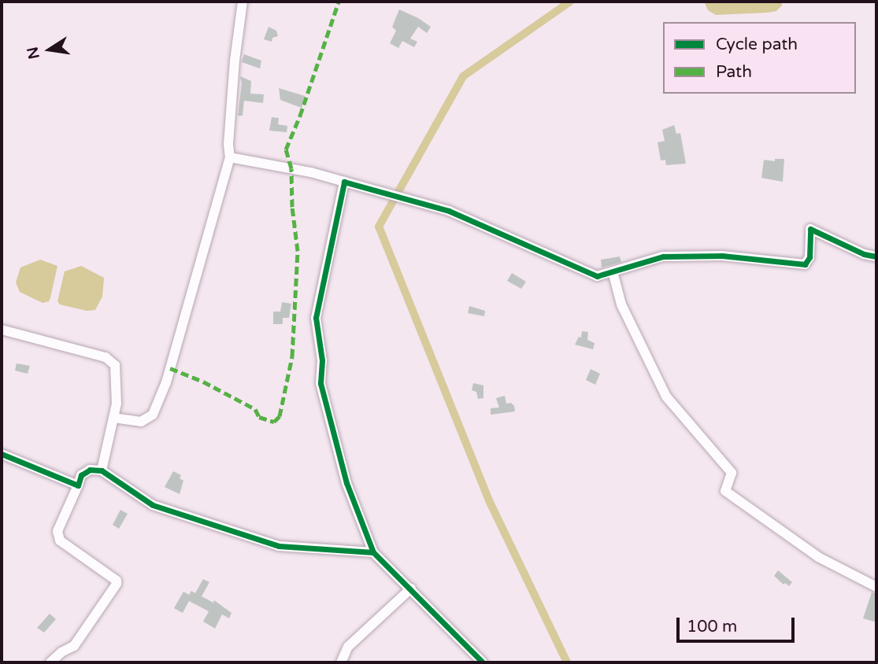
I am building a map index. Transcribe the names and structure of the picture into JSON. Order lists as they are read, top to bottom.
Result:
{
  "legend": ["Cycle path", "Path"],
  "scale_bar": "100 m",
  "north": "left"
}
